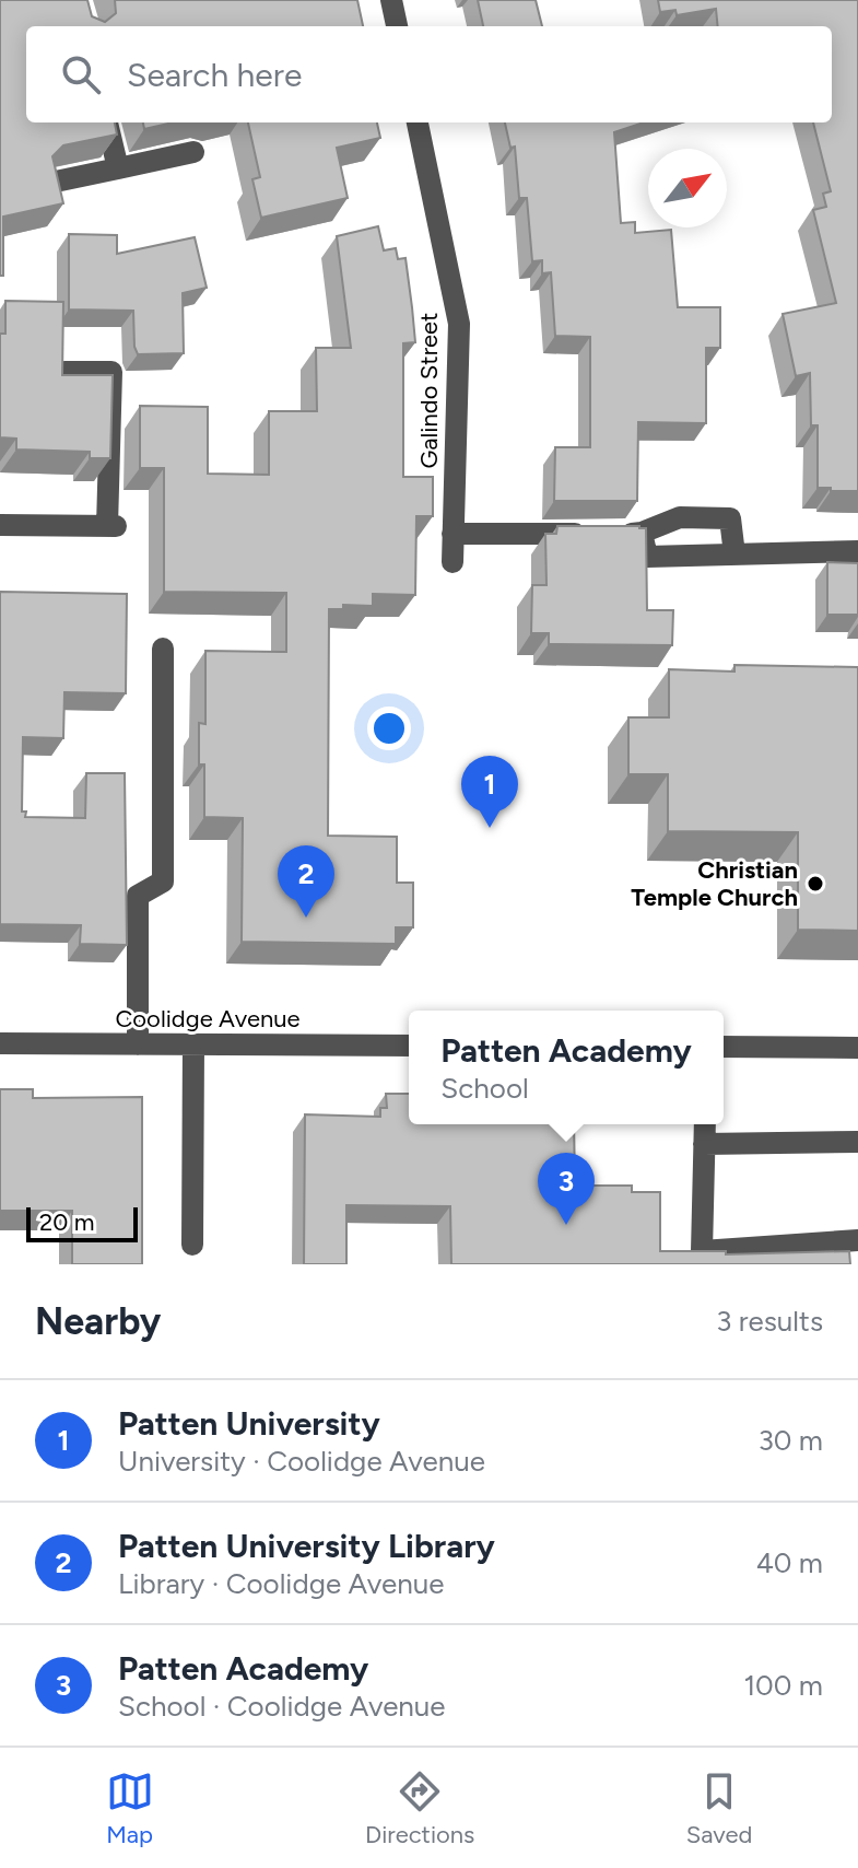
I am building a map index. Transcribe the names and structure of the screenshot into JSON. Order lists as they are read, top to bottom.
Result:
{
  "streets": {
    "street": ["Galindo Street", "Coolidge Avenue"]
  },
  "places": ["Christian Temple Church"],
  "scale_bar": "20 m",
  "north": "top right",
  "page": {
    "search": "Search here",
    "pins": ["1", "2", "3"],
    "popup": ["Patten Academy", "School"],
    "scale": "20 m",
    "heading": ["Nearby", "3 results"],
    "list": [
      {
        "mark": "1",
        "name": "Patten University",
        "note": "University · Coolidge Avenue",
        "value": "30 m"
      },
      {
        "mark": "2",
        "name": "Patten University Library",
        "note": "Library · Coolidge Avenue",
        "value": "40 m"
      },
      {
        "mark": "3",
        "name": "Patten Academy",
        "note": "School · Coolidge Avenue",
        "value": "100 m"
      }
    ],
    "nav": ["Map", "Directions", "Saved"]
  }
}
